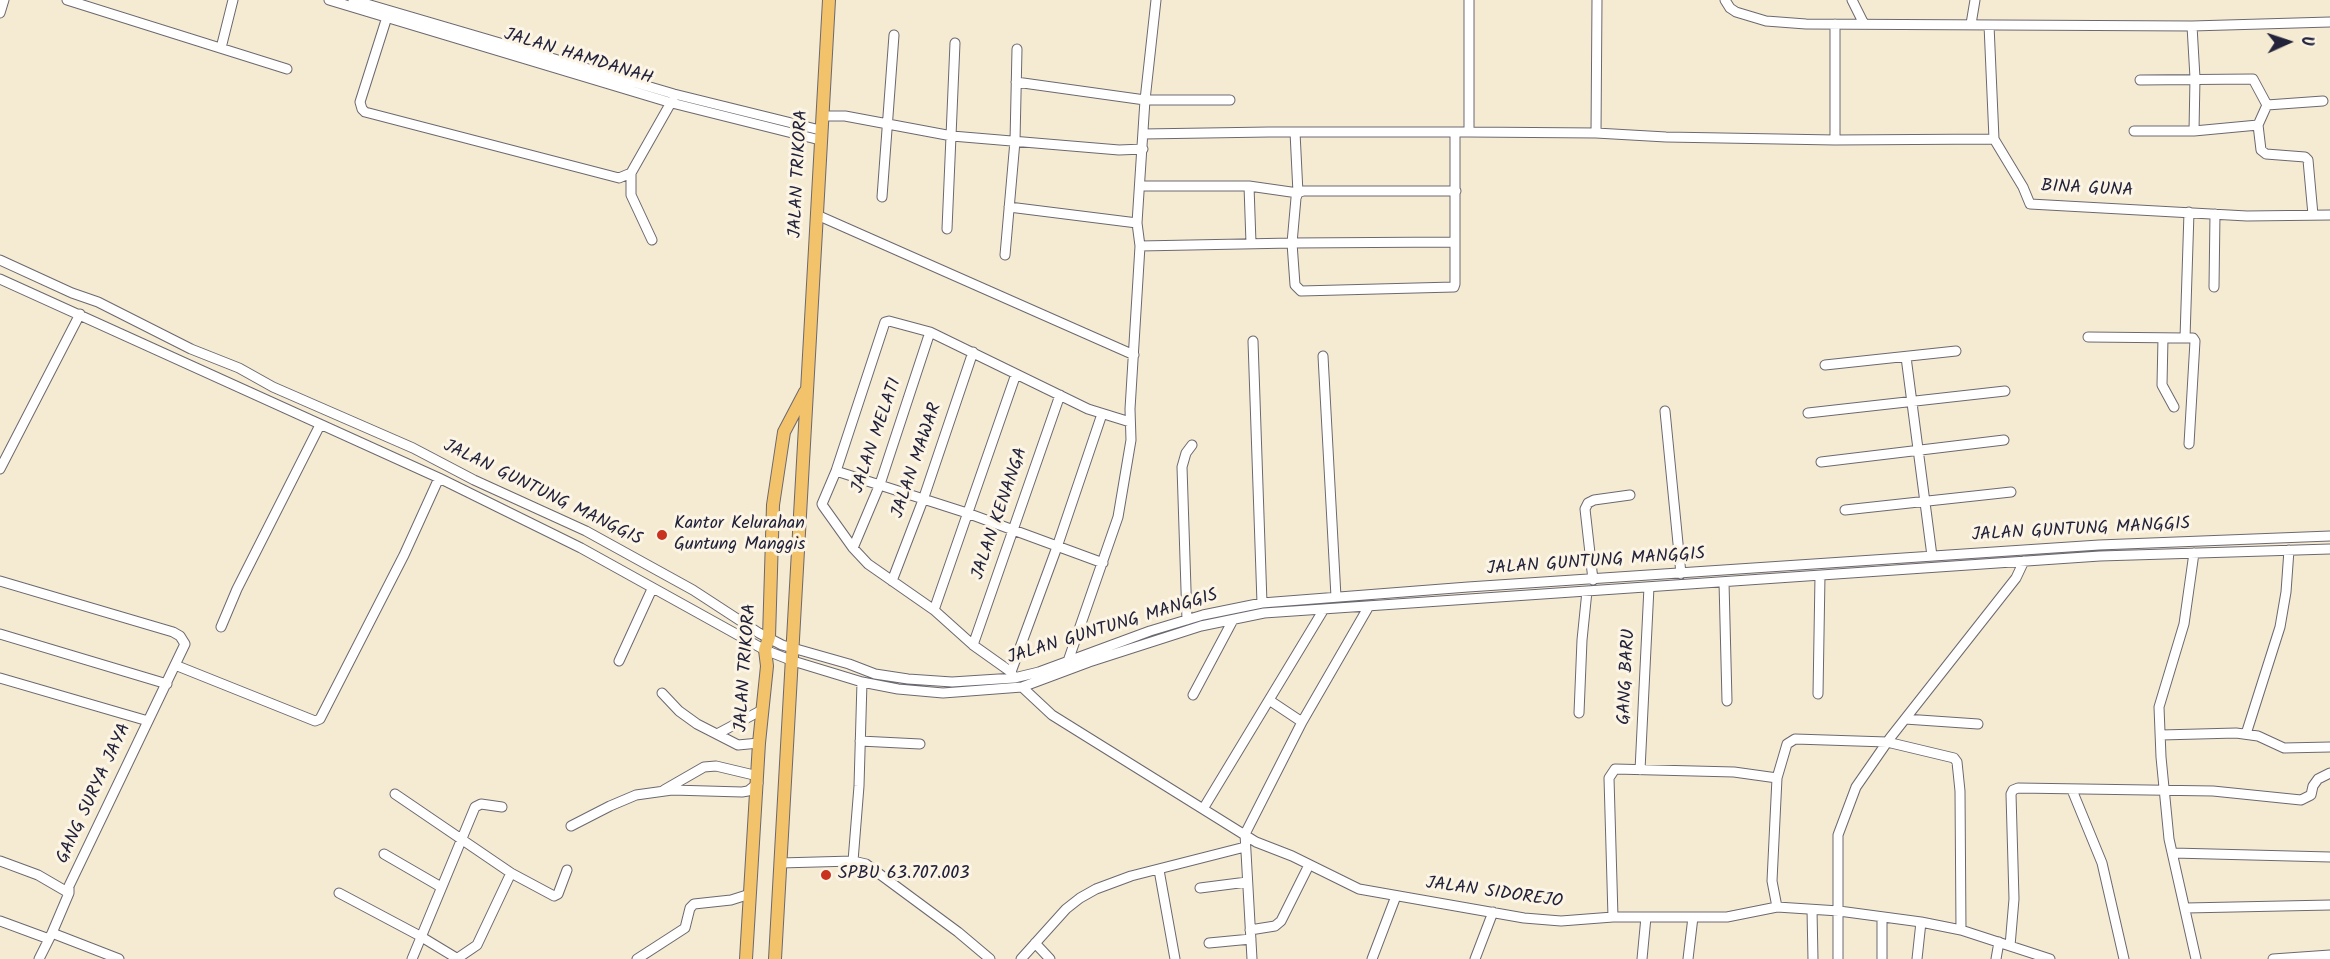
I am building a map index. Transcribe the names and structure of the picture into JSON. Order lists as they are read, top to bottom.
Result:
{
  "streets": {
    "main road": ["JALAN TRIKORA"],
    "street": [
      "JALAN HAMDANAH",
      "BINA GUNA",
      "JALAN MELATI",
      "JALAN MAWAR",
      "JALAN GUNTUNG MANGGIS",
      "JALAN KENANGA",
      "GANG BARU",
      "GANG SURYA JAYA",
      "JALAN SIDOREJO"
    ]
  },
  "crossings": [
    ["JALAN HAMDANAH", "JALAN TRIKORA"],
    ["JALAN TRIKORA", "JALAN GUNTUNG MANGGIS"],
    ["JALAN GUNTUNG MANGGIS", "GANG BARU"],
    ["JALAN GUNTUNG MANGGIS", "JALAN SIDOREJO"]
  ],
  "places": ["Kantor Kelurahan Guntung Manggis", "SPBU 63.707.003"],
  "north": "right"
}
